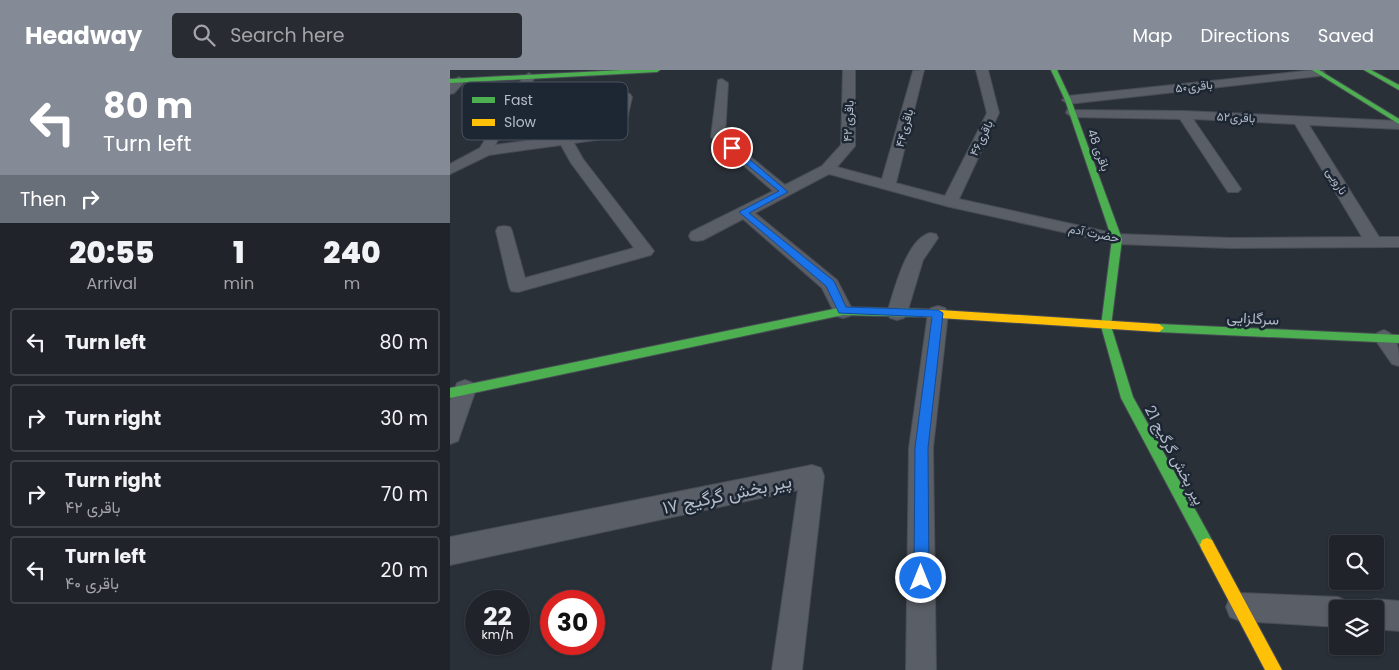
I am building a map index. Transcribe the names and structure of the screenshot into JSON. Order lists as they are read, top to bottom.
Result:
{
  "streets": {
    "street": [
      "باقری۵۰",
      "باقری۵۲",
      "باقری ۴۲",
      "باقری۴۴",
      "باقری۴۶",
      "باقری 48",
      "نارویی",
      "حضرت آدم",
      "سرگلزایی",
      "پیر بخش گرگیج 21",
      "پیر بخش گرگیج ۱۷"
    ]
  },
  "crossings": [
    ["باقری۵۰", "باقری 48"],
    ["باقری۵۲", "باقری 48"],
    ["باقری۵۲", "نارویی"],
    ["باقری ۴۲", "حضرت آدم"],
    ["باقری۴۴", "حضرت آدم"],
    ["باقری۴۶", "حضرت آدم"],
    ["باقری 48", "حضرت آدم"],
    ["باقری 48", "پیر بخش گرگیج 21"],
    ["نارویی", "حضرت آدم"],
    ["حضرت آدم", "پیر بخش گرگیج 21"],
    ["سرگلزایی", "پیر بخش گرگیج 21"]
  ],
  "legend": ["Fast", "Slow"],
  "page": {
    "header": "Headway",
    "search": "Search here",
    "nav": ["Map", "Directions", "Saved"],
    "turn": ["80 m", "Turn left"],
    "then": "Then",
    "eta": [
      "20:55",
      "Arrival",
      "1",
      "min",
      "240",
      "m"
    ],
    "list": [
      {
        "name": "Turn left",
        "value": "80 m"
      },
      {
        "name": "Turn right",
        "value": "30 m"
      },
      {
        "name": "Turn right",
        "note": "باقری ۴۲",
        "value": "70 m"
      },
      {
        "name": "Turn left",
        "note": "باقری ۴۰",
        "value": "20 m"
      }
    ],
    "speed": "22 km/h",
    "limit": "30"
  }
}
